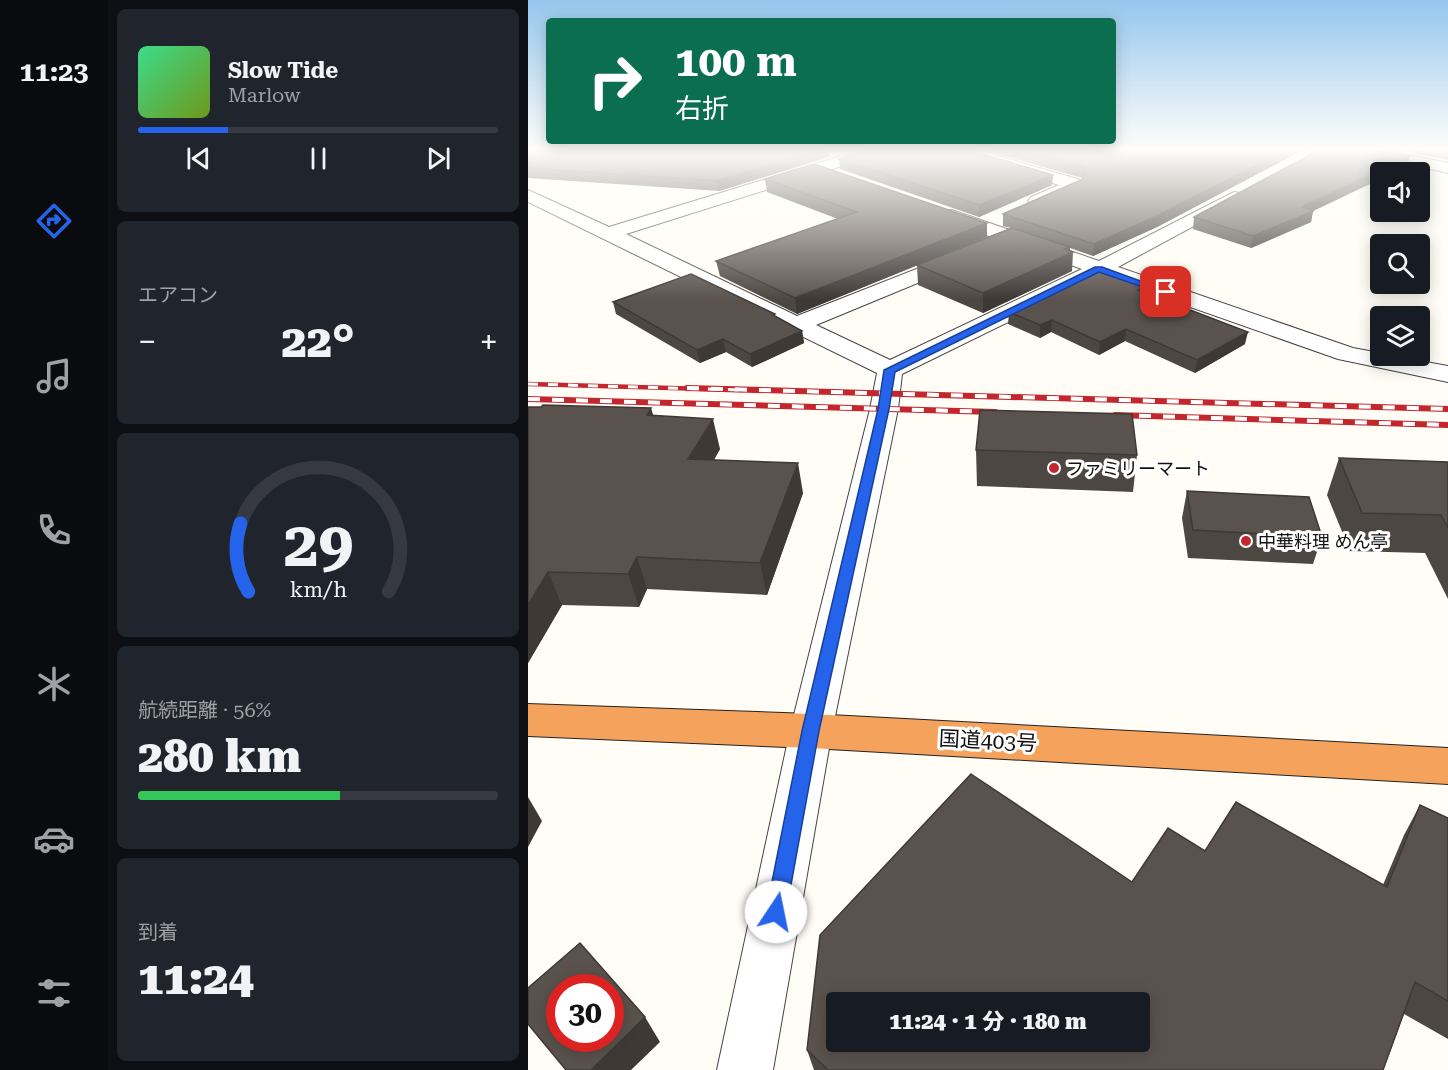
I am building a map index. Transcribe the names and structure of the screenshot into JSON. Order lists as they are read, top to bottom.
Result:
{
  "streets": {
    "highway": ["国道403号"]
  },
  "places": ["ファミリーマート", "中華料理 めん亭"],
  "page": {
    "tabs": "11:23",
    "turn": ["100 m", "右折"],
    "song": ["Slow Tide", "Marlow"],
    "tile": [
      "エアコン",
      ["航続距離 · 56%", "280 km"],
      ["到着", "11:24"]
    ],
    "heat": ["−", "22°", "+"],
    "limit": "30",
    "trip": "11:24 · 1 分 · 180 m",
    "gauge": ["29", "km/h"]
  }
}
